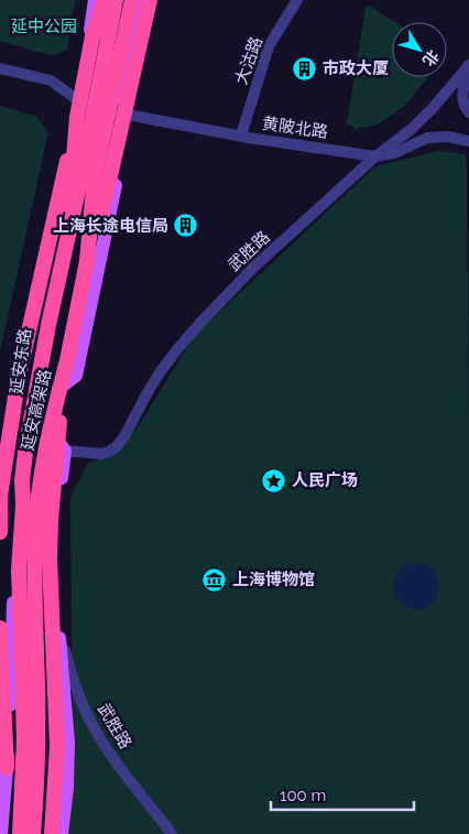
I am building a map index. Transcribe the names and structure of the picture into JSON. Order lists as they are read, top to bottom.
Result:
{
  "streets": {
    "highway": ["延安高架路"],
    "main road": ["延安东路"],
    "street": ["大沽路", "黄陂北路", "武胜路"]
  },
  "crossings": [
    ["大沽路", "黄陂北路"],
    ["黄陂北路", "武胜路"],
    ["黄陂北路", "延安东路"],
    ["延安东路", "延安高架路"]
  ],
  "parks": ["延中公园"],
  "places": {
    "building": ["市政大厦", "上海长途电信局"],
    "place": ["人民广场"],
    "museum": ["上海博物馆"]
  },
  "scale_bar": "100 m",
  "north": "bottom right"
}
